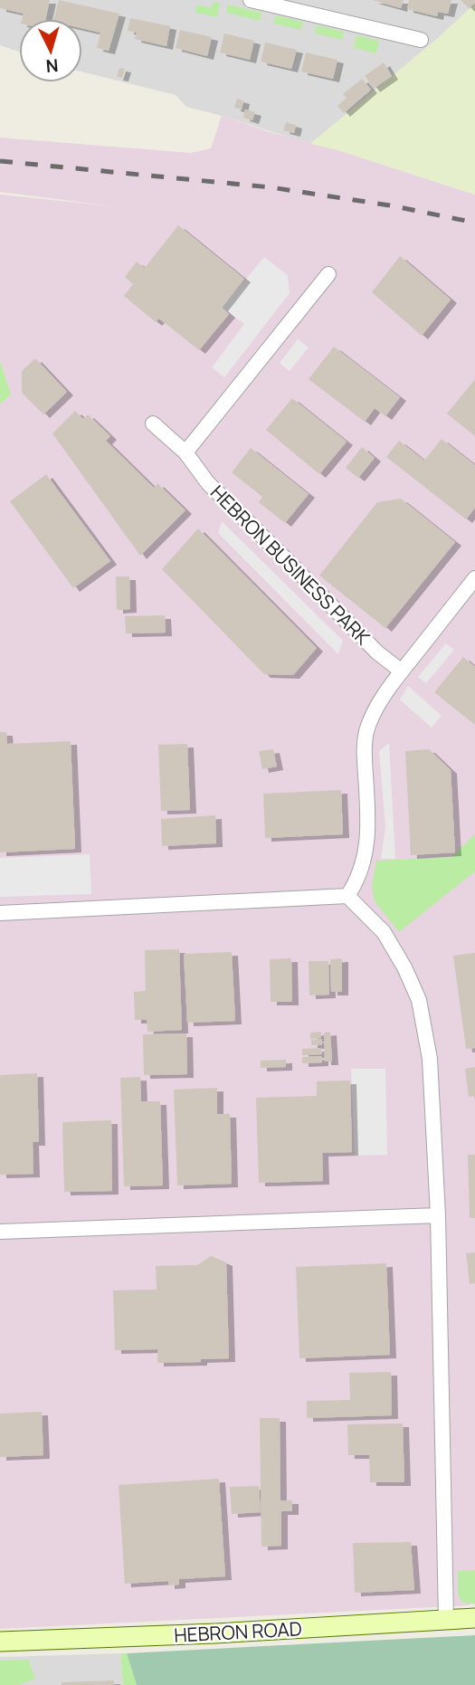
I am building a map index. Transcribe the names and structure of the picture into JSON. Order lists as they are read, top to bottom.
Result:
{
  "streets": {
    "street": ["HEBRON BUSINESS PARK", "HEBRON ROAD"]
  },
  "north": "bottom"
}
